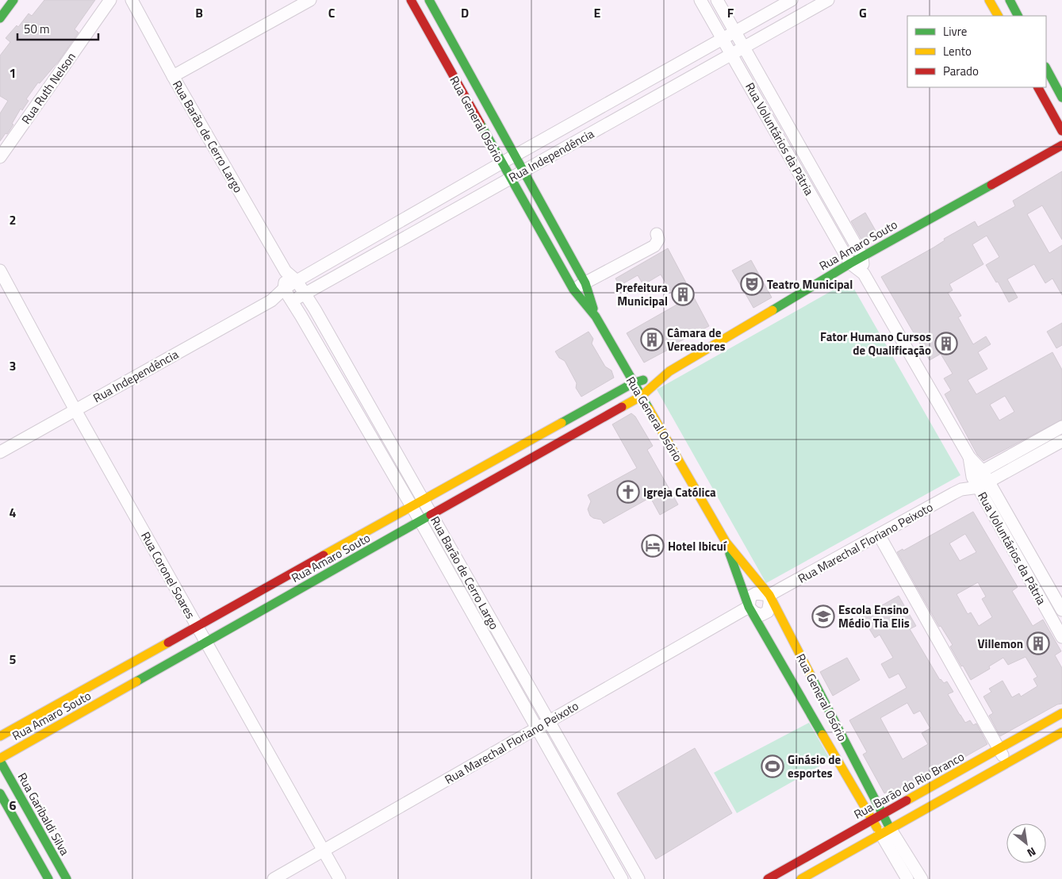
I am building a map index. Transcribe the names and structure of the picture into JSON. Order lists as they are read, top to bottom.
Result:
{
  "streets": {
    "street": [
      "Rua Ruth Nelson",
      "Rua General Osório",
      "Rua Barão de Cerro Largo",
      "Rua Voluntários da Pátria",
      "Rua Independência",
      "Rua Amaro Souto",
      "Rua Marechal Floriano Peixoto",
      "Rua Coronel Soares",
      "Rua Barão do Rio Branco",
      "Rua Garibaldi Silva"
    ]
  },
  "crossings": [
    ["Rua General Osório", "Rua Independência"],
    ["Rua General Osório", "Rua Amaro Souto"],
    ["Rua General Osório", "Rua Marechal Floriano Peixoto"],
    ["Rua General Osório", "Rua Barão do Rio Branco"],
    ["Rua Barão de Cerro Largo", "Rua Independência"],
    ["Rua Barão de Cerro Largo", "Rua Amaro Souto"],
    ["Rua Barão de Cerro Largo", "Rua Marechal Floriano Peixoto"],
    ["Rua Voluntários da Pátria", "Rua Independência"],
    ["Rua Voluntários da Pátria", "Rua Amaro Souto"],
    ["Rua Voluntários da Pátria", "Rua Marechal Floriano Peixoto"],
    ["Rua Independência", "Rua Coronel Soares"],
    ["Rua Amaro Souto", "Rua Coronel Soares"],
    ["Rua Amaro Souto", "Rua Garibaldi Silva"],
    ["Rua Marechal Floriano Peixoto", "Rua Coronel Soares"]
  ],
  "places": {
    "theatre": ["Teatro Municipal"],
    "building": [
      "Prefeitura Municipal",
      "Câmara de Vereadores",
      "Fator Humano Cursos de Qualificação",
      "Villemon"
    ],
    "church": ["Igreja Católica"],
    "hotel": ["Hotel Ibicuí"],
    "school or university": ["Escola Ensino Médio Tia Elis"],
    "sports": ["Ginásio de esportes"]
  },
  "legend": ["Livre", "Lento", "Parado"],
  "scale_bar": "50 m",
  "north": "bottom right",
  "grid": {
    "columns": [
      "B",
      "C",
      "D",
      "E",
      "F",
      "G"
    ],
    "rows": [
      "1",
      "2",
      "3",
      "4",
      "5",
      "6"
    ]
  }
}
